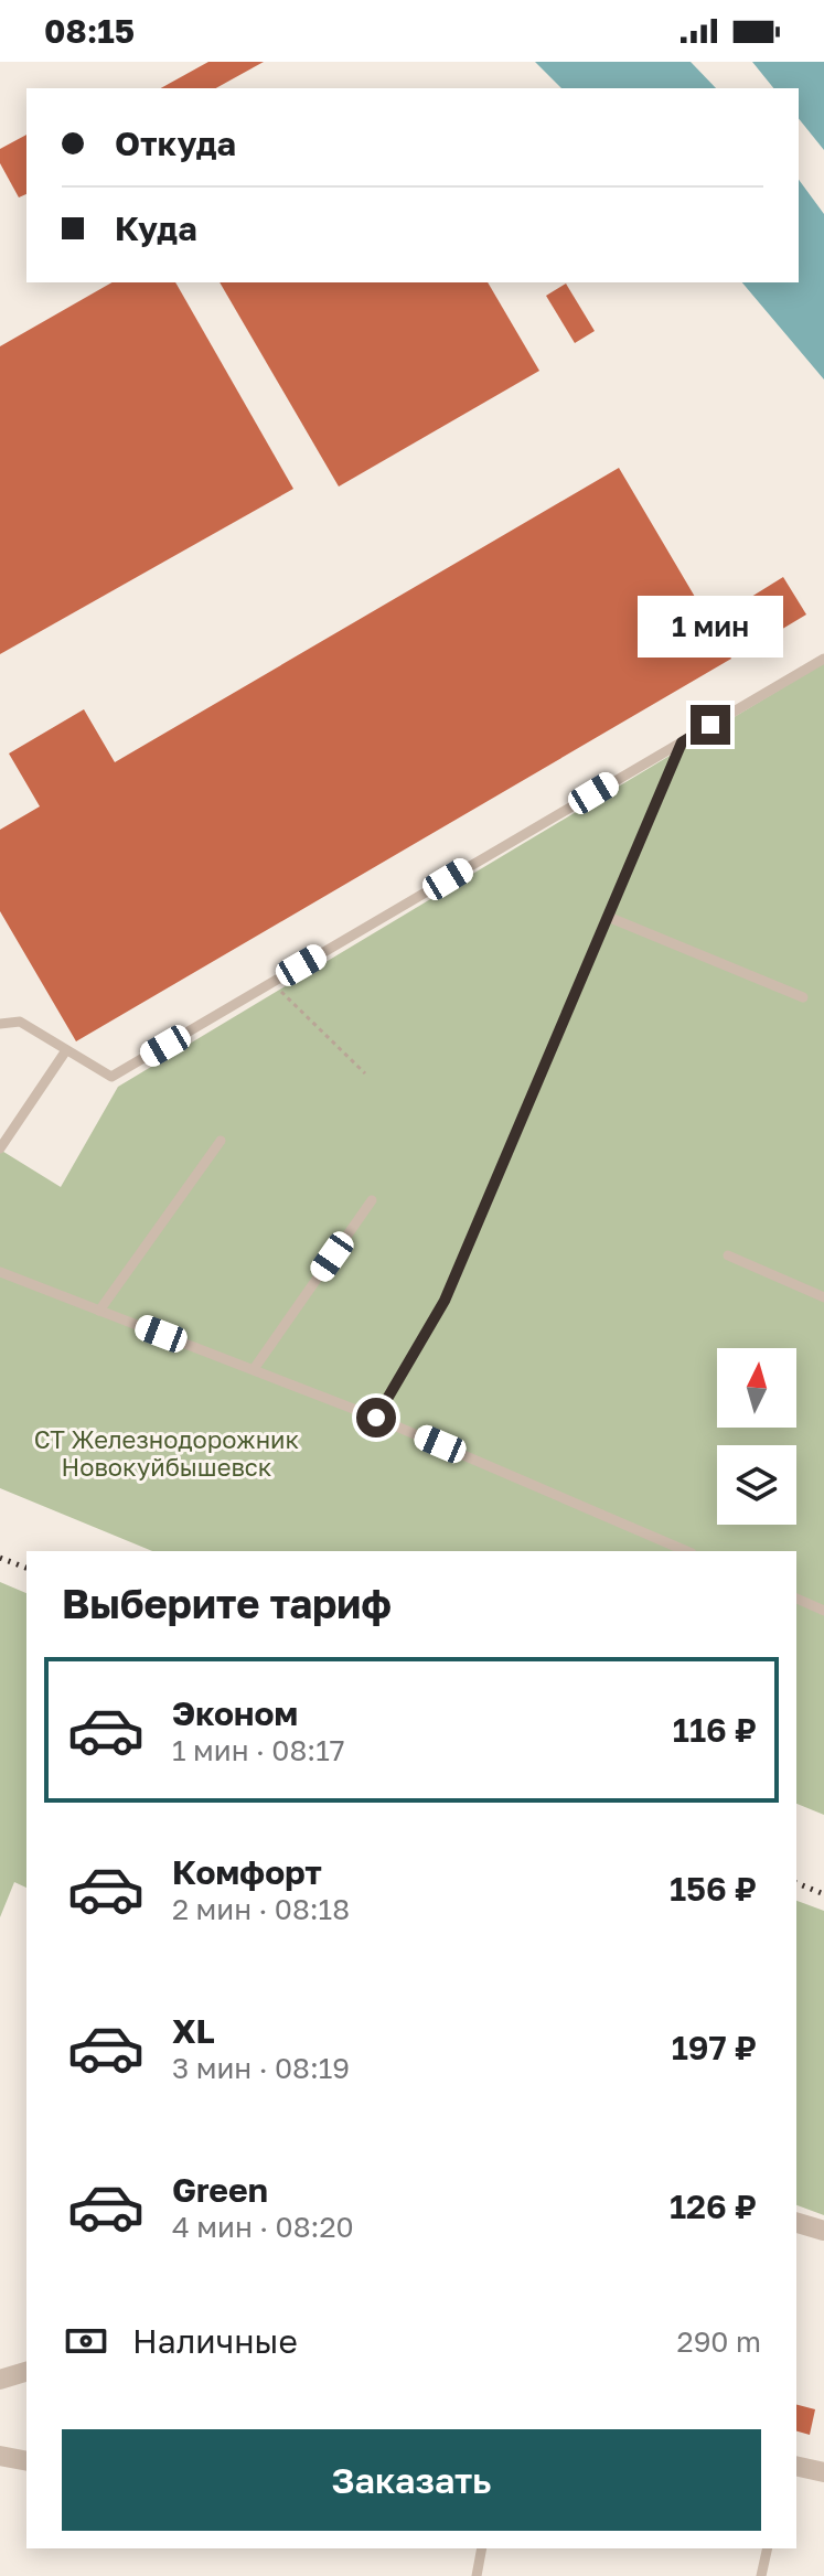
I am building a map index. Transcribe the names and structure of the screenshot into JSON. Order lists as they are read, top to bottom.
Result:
{
  "parks": ["СТ Железнодорожник Новокуйбышевск"],
  "north": "top",
  "page": {
    "status": "08:15",
    "banner": ["Откуда", "Куда"],
    "bubble": "1 мин",
    "heading": "Выберите тариф",
    "list": [
      {
        "name": "Эконом",
        "note": "1 мин · 08:17",
        "value": "116 ₽"
      },
      {
        "name": "Комфорт",
        "note": "2 мин · 08:18",
        "value": "156 ₽"
      },
      {
        "name": "XL",
        "note": "3 мин · 08:19",
        "value": "197 ₽"
      },
      {
        "name": "Green",
        "note": "4 мин · 08:20",
        "value": "126 ₽"
      }
    ],
    "pay": ["Наличные", "290 m"],
    "buttons": "Заказать"
  }
}
